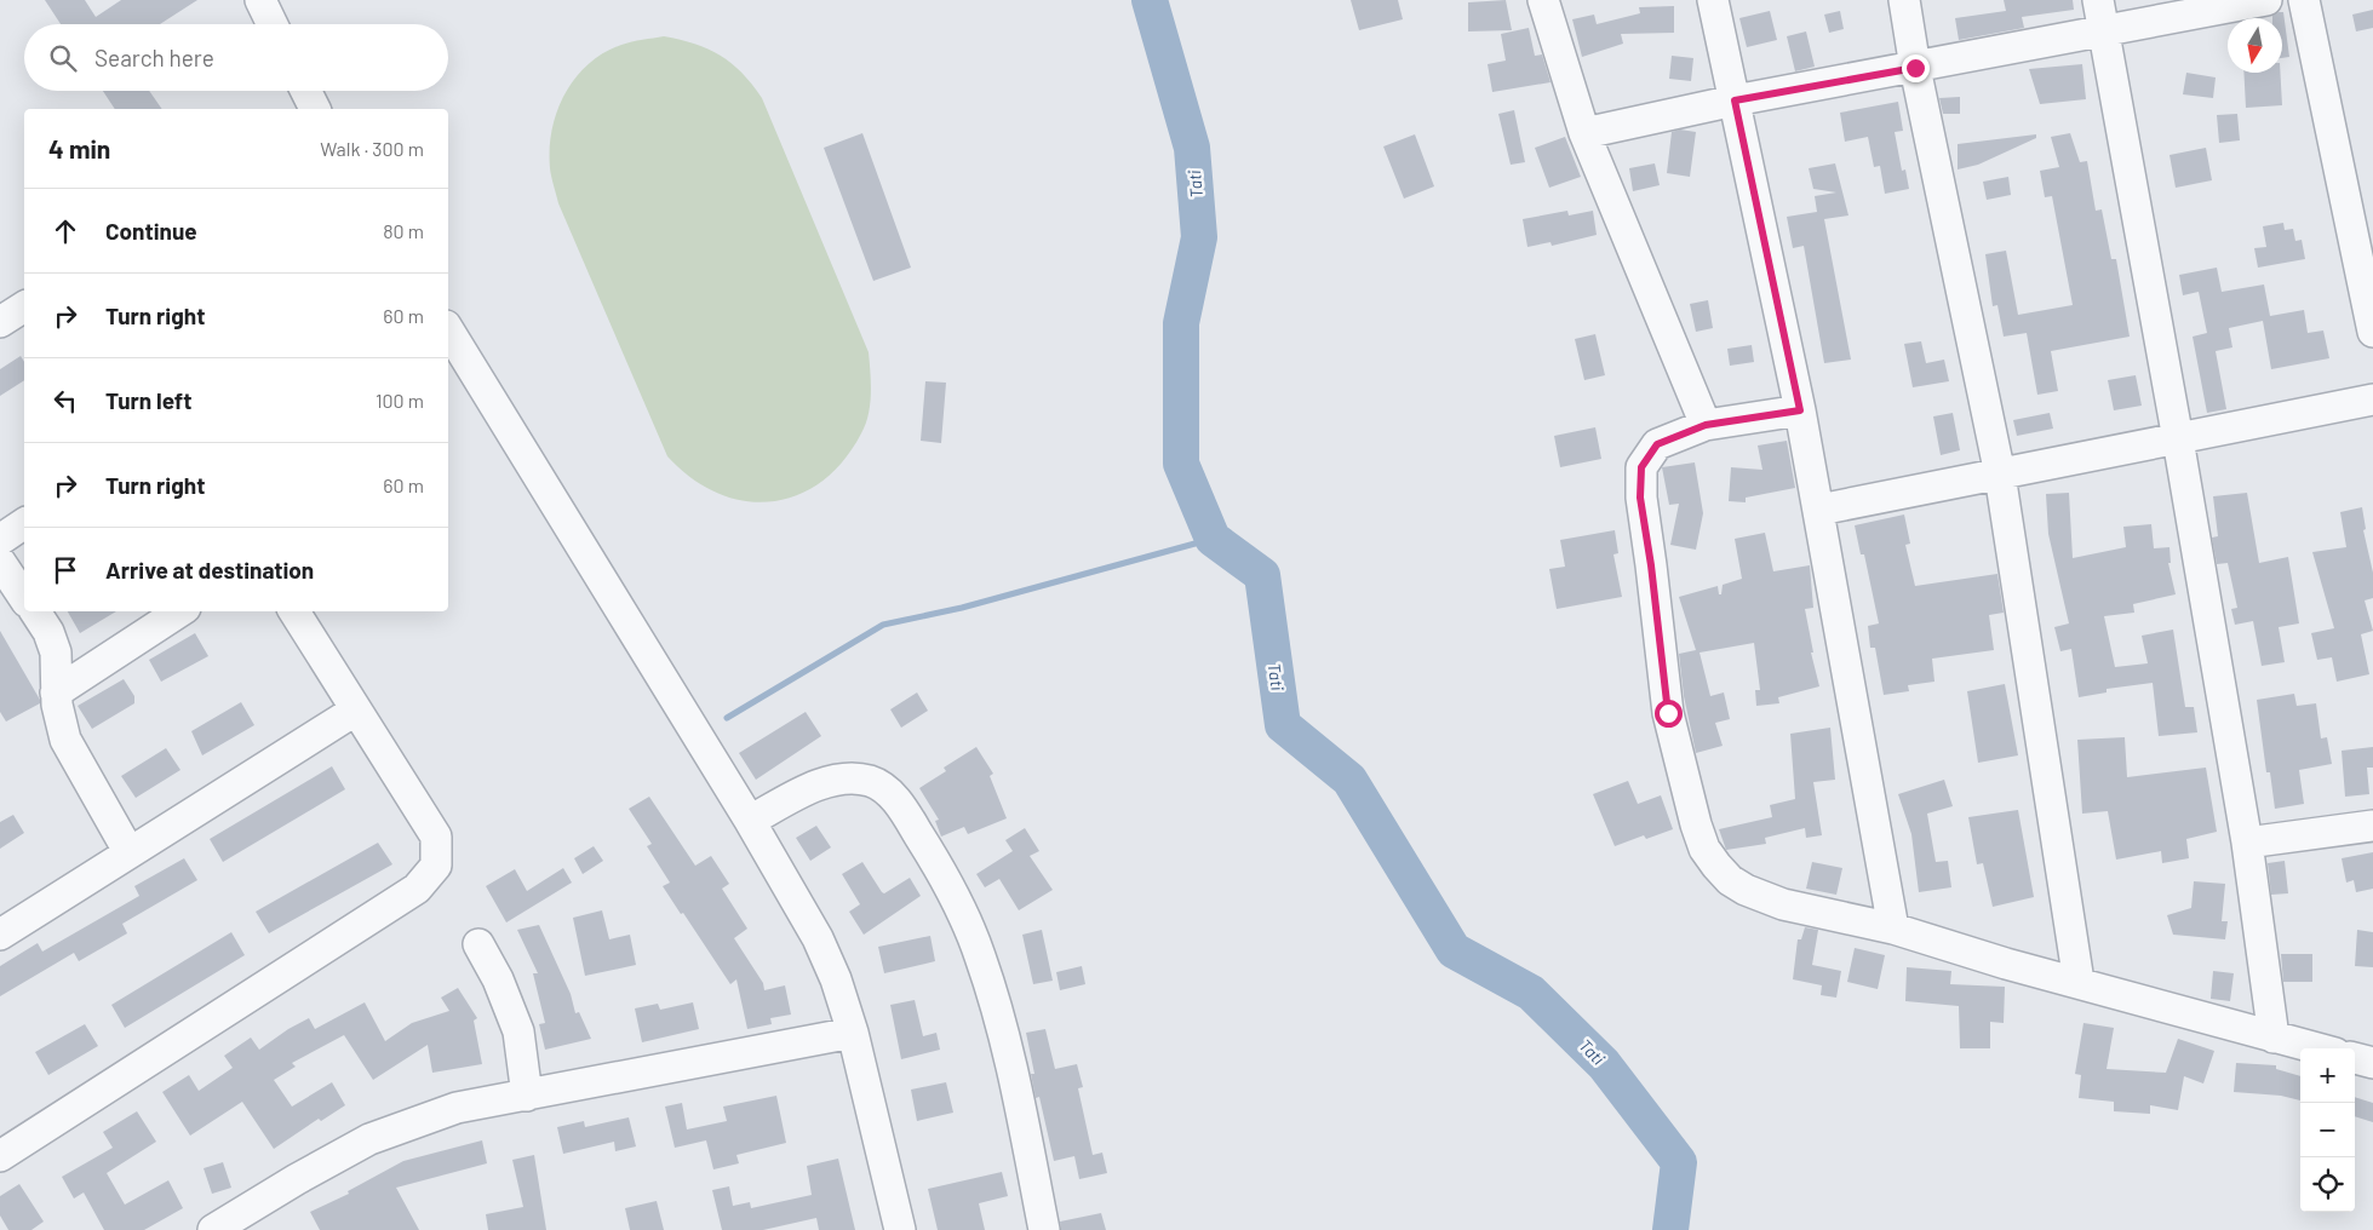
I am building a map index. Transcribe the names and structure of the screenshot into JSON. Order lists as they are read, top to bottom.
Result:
{
  "water": ["Tati"],
  "north": "bottom",
  "page": {
    "search": "Search here",
    "heading": ["4 min", "Walk · 300 m"],
    "list": [
      ["Continue", "80 m"],
      ["Turn right", "60 m"],
      ["Turn left", "100 m"],
      ["Turn right", "60 m"],
      "Arrive at destination"
    ],
    "map_buttons": ["+", "−"]
  }
}
